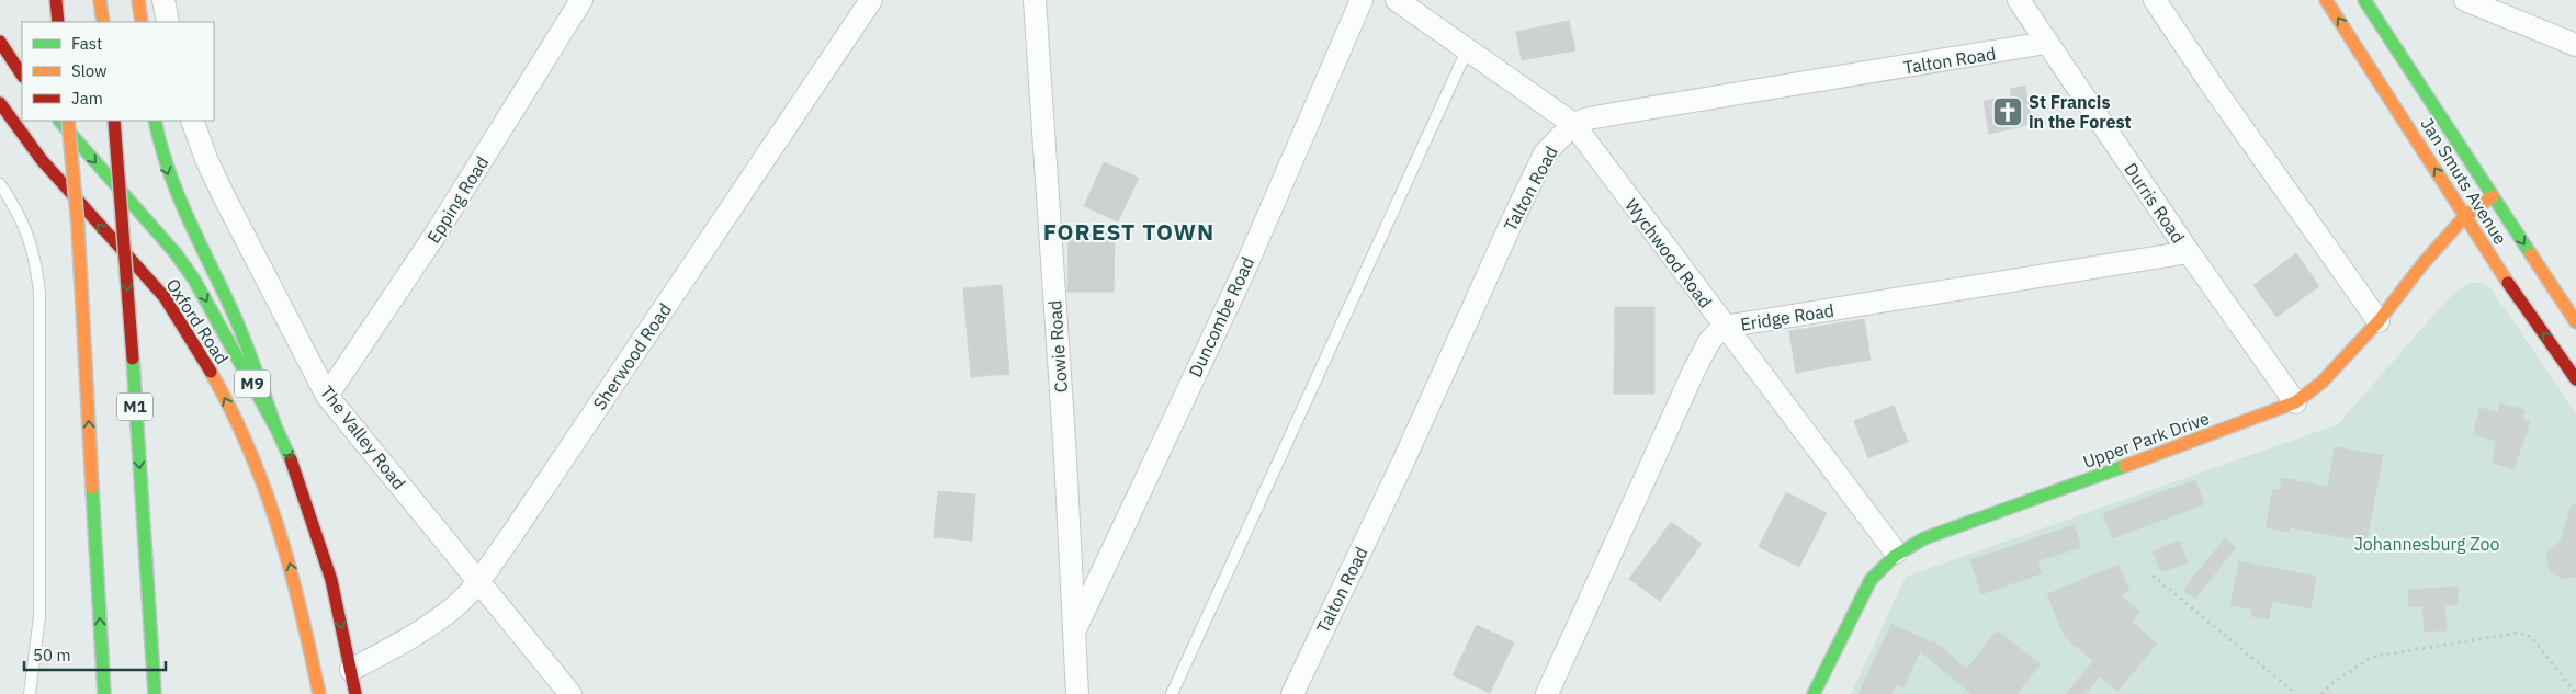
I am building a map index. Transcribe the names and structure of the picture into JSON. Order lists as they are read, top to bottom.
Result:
{
  "streets": {
    "main road": [
      "Jan Smuts Avenue",
      "Oxford Road",
      "M9",
      "M1",
      "Upper Park Drive"
    ],
    "street": [
      "Talton Road",
      "Epping Road",
      "Durris Road",
      "Wychwood Road",
      "Duncombe Road",
      "Eridge Road",
      "Cowie Road",
      "Sherwood Road",
      "The Valley Road"
    ]
  },
  "crossings": [
    ["Talton Road", "Durris Road"],
    ["Talton Road", "Wychwood Road"],
    ["Jan Smuts Avenue", "Upper Park Drive"],
    ["Epping Road", "The Valley Road"],
    ["Durris Road", "Eridge Road"],
    ["Durris Road", "Upper Park Drive"],
    ["Wychwood Road", "Eridge Road"],
    ["Wychwood Road", "Upper Park Drive"],
    ["Duncombe Road", "Cowie Road"],
    ["Oxford Road", "Sherwood Road"],
    ["Sherwood Road", "The Valley Road"]
  ],
  "districts": ["FOREST TOWN"],
  "parks": ["Johannesburg Zoo"],
  "places": {
    "church": ["St Francis in the Forest"]
  },
  "legend": ["Fast", "Slow", "Jam"],
  "scale_bar": "50 m"
}
